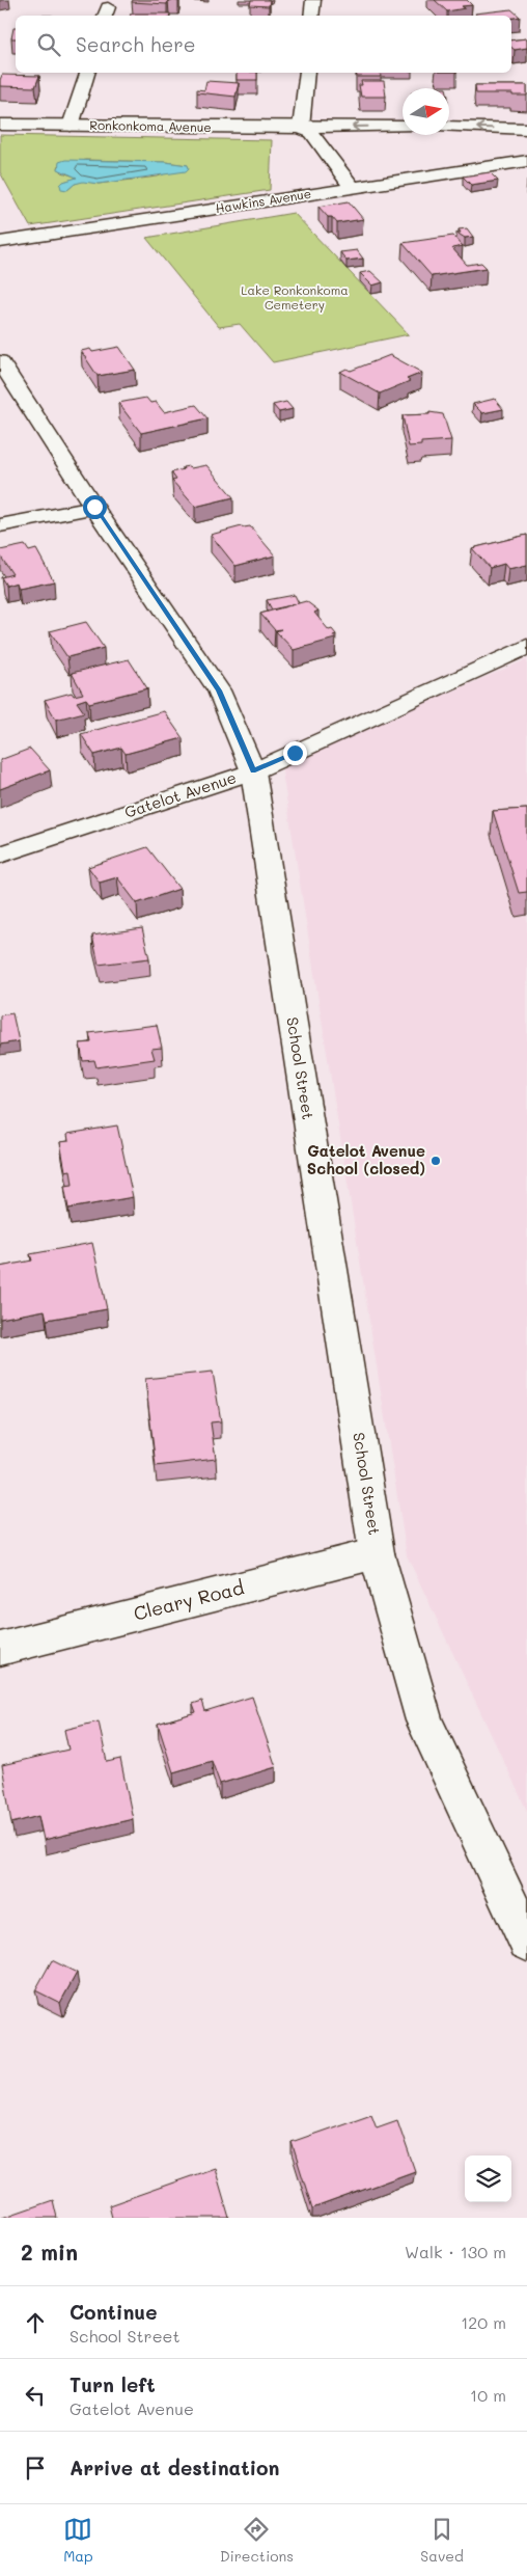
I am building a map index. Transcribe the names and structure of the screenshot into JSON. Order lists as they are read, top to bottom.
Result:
{
  "streets": {
    "street": [
      "Ronkonkoma Avenue",
      "Hawkins Avenue",
      "Gatelot Avenue",
      "School Street",
      "Cleary Road"
    ]
  },
  "crossings": [
    ["Gatelot Avenue", "School Street"],
    ["School Street", "Cleary Road"]
  ],
  "parks": ["Lake Ronkonkoma Cemetery"],
  "places": ["Gatelot Avenue School (closed)"],
  "north": "right",
  "page": {
    "search": "Search here",
    "heading": ["2 min", "Walk · 130 m"],
    "list": [
      ["Continue", "School Street", "120 m"],
      ["Turn left", "Gatelot Avenue", "10 m"],
      "Arrive at destination"
    ],
    "nav": ["Map", "Directions", "Saved"]
  }
}
